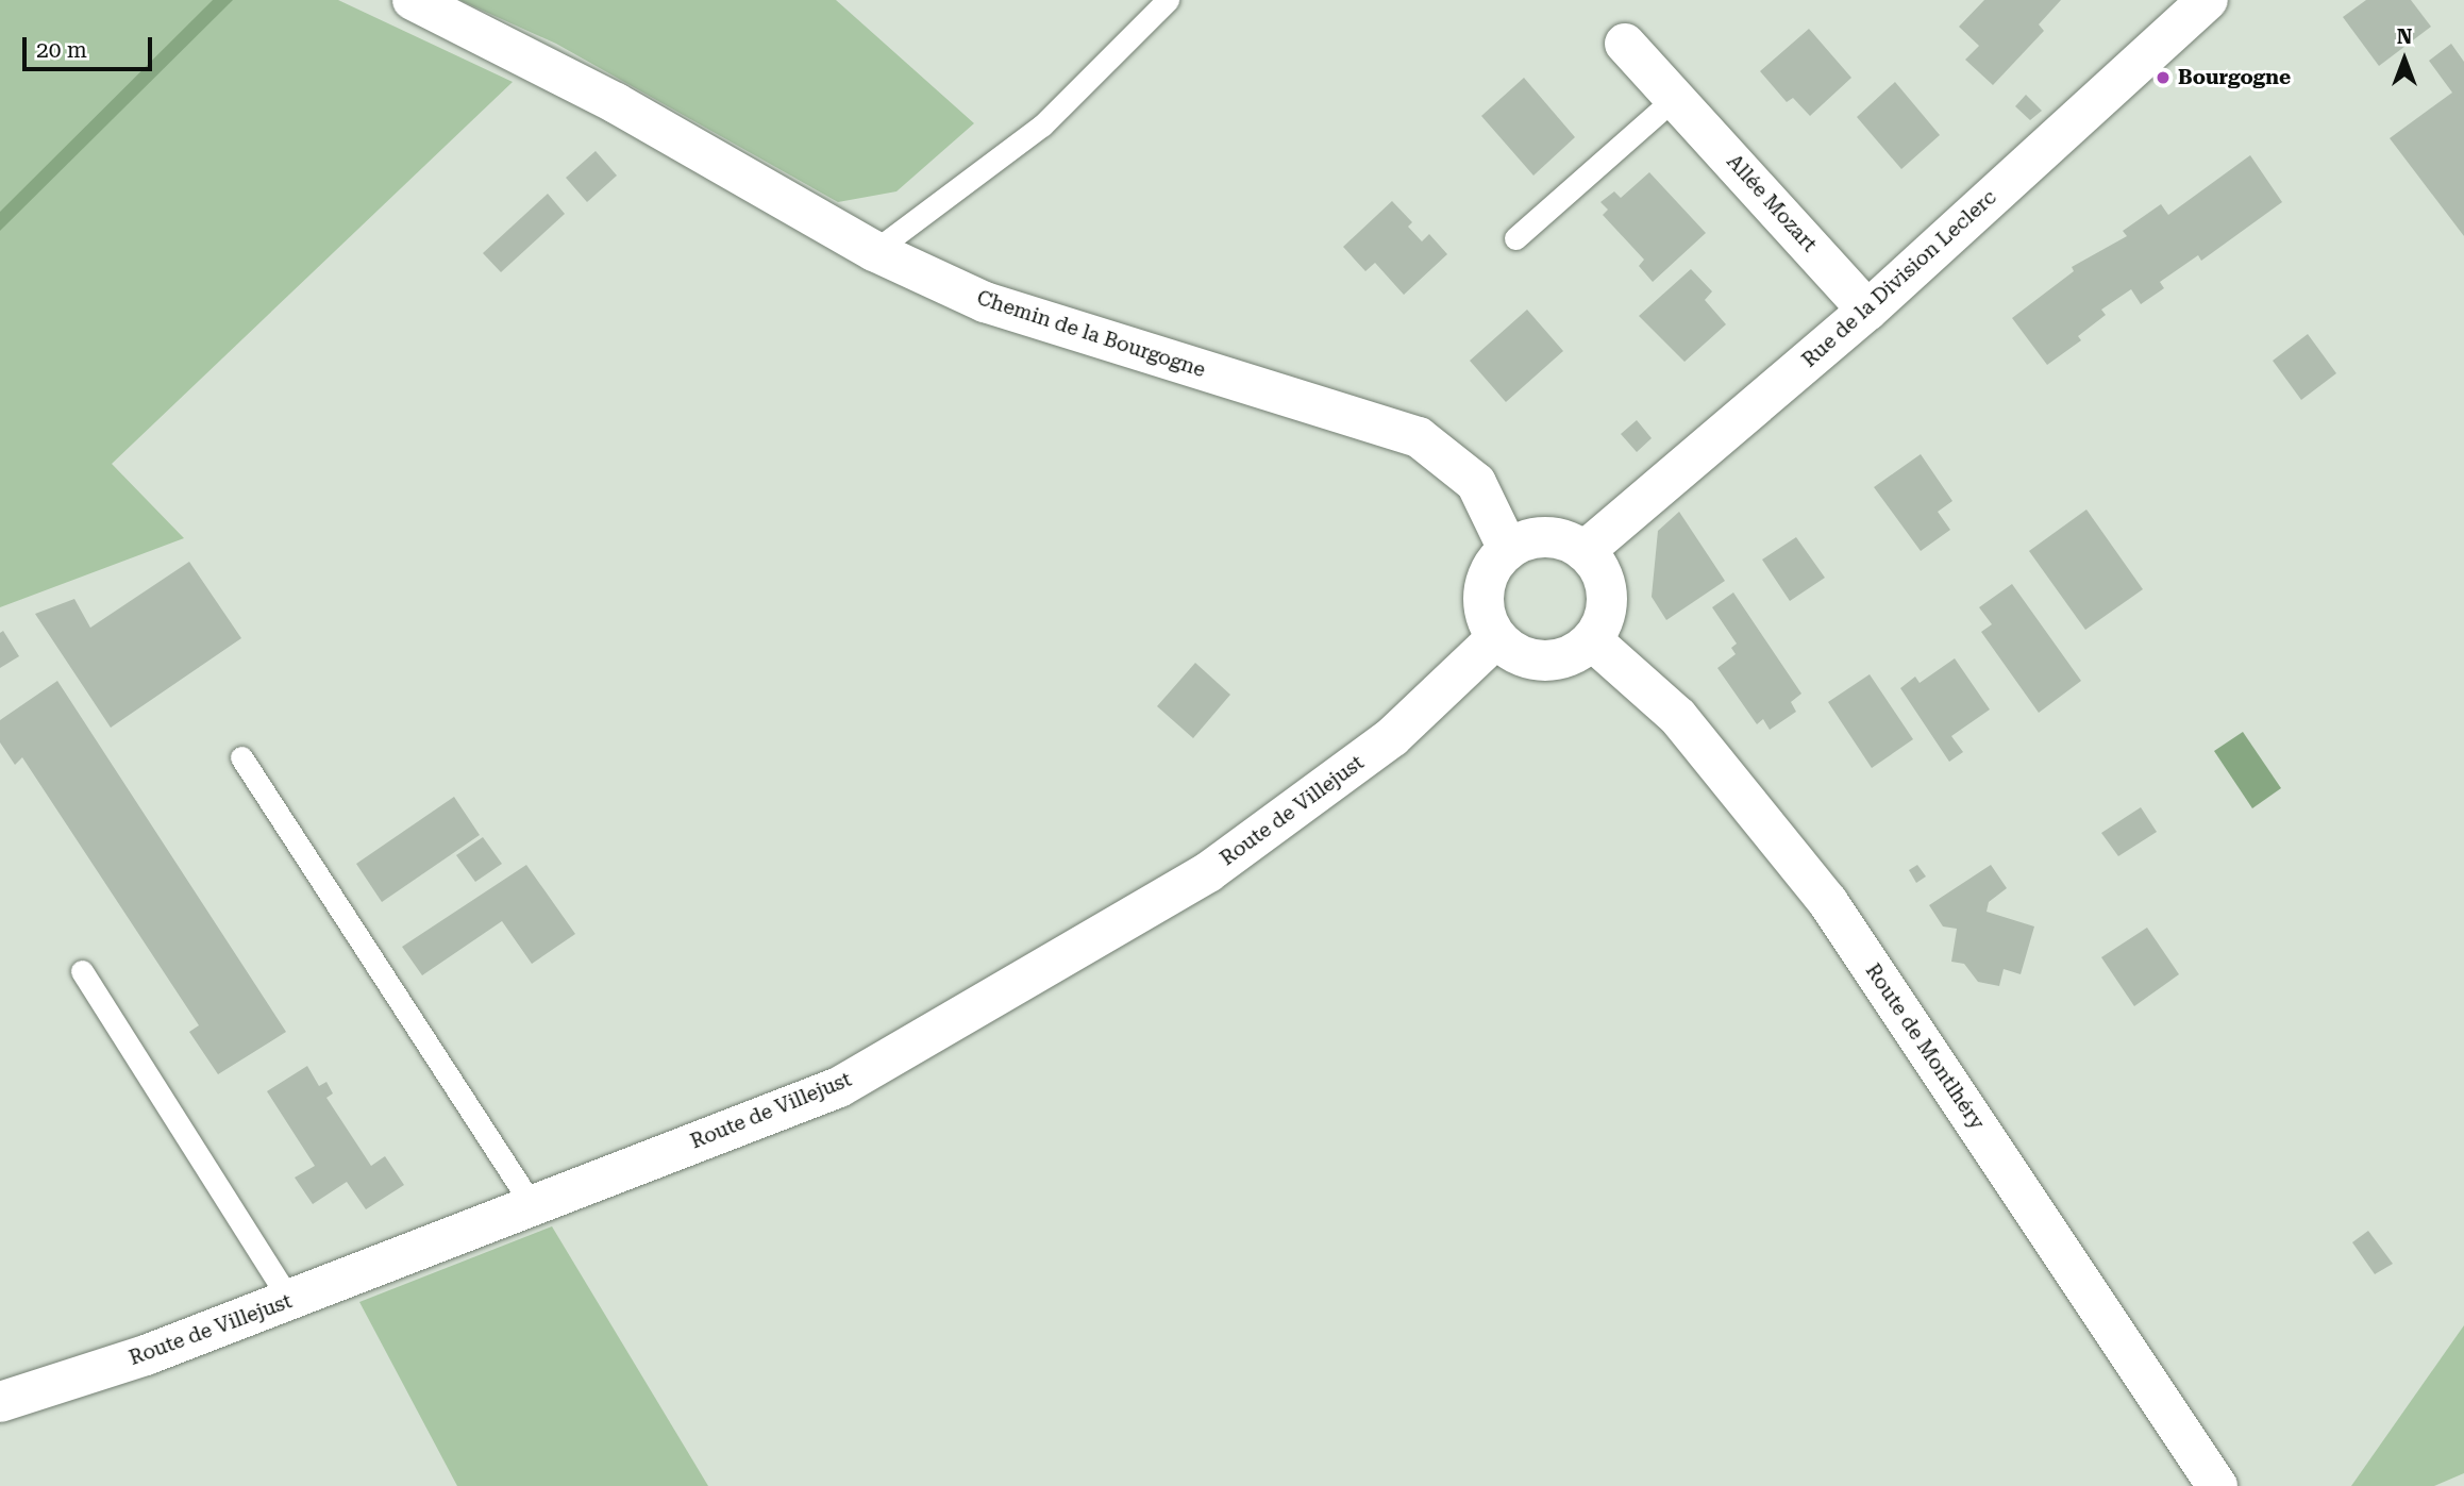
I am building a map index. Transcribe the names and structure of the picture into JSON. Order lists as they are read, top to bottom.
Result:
{
  "streets": {
    "street": [
      "Allée Mozart",
      "Rue de la Division Leclerc",
      "Chemin de la Bourgogne",
      "Route de Villejust",
      "Route de Montlhéry"
    ]
  },
  "crossings": [
    ["Allée Mozart", "Rue de la Division Leclerc"],
    ["Rue de la Division Leclerc", "Chemin de la Bourgogne"],
    ["Rue de la Division Leclerc", "Route de Villejust"],
    ["Rue de la Division Leclerc", "Route de Montlhéry"],
    ["Chemin de la Bourgogne", "Route de Villejust"],
    ["Chemin de la Bourgogne", "Route de Montlhéry"],
    ["Route de Villejust", "Route de Montlhéry"]
  ],
  "places": ["Bourgogne"],
  "scale_bar": "20 m",
  "north": "top"
}
